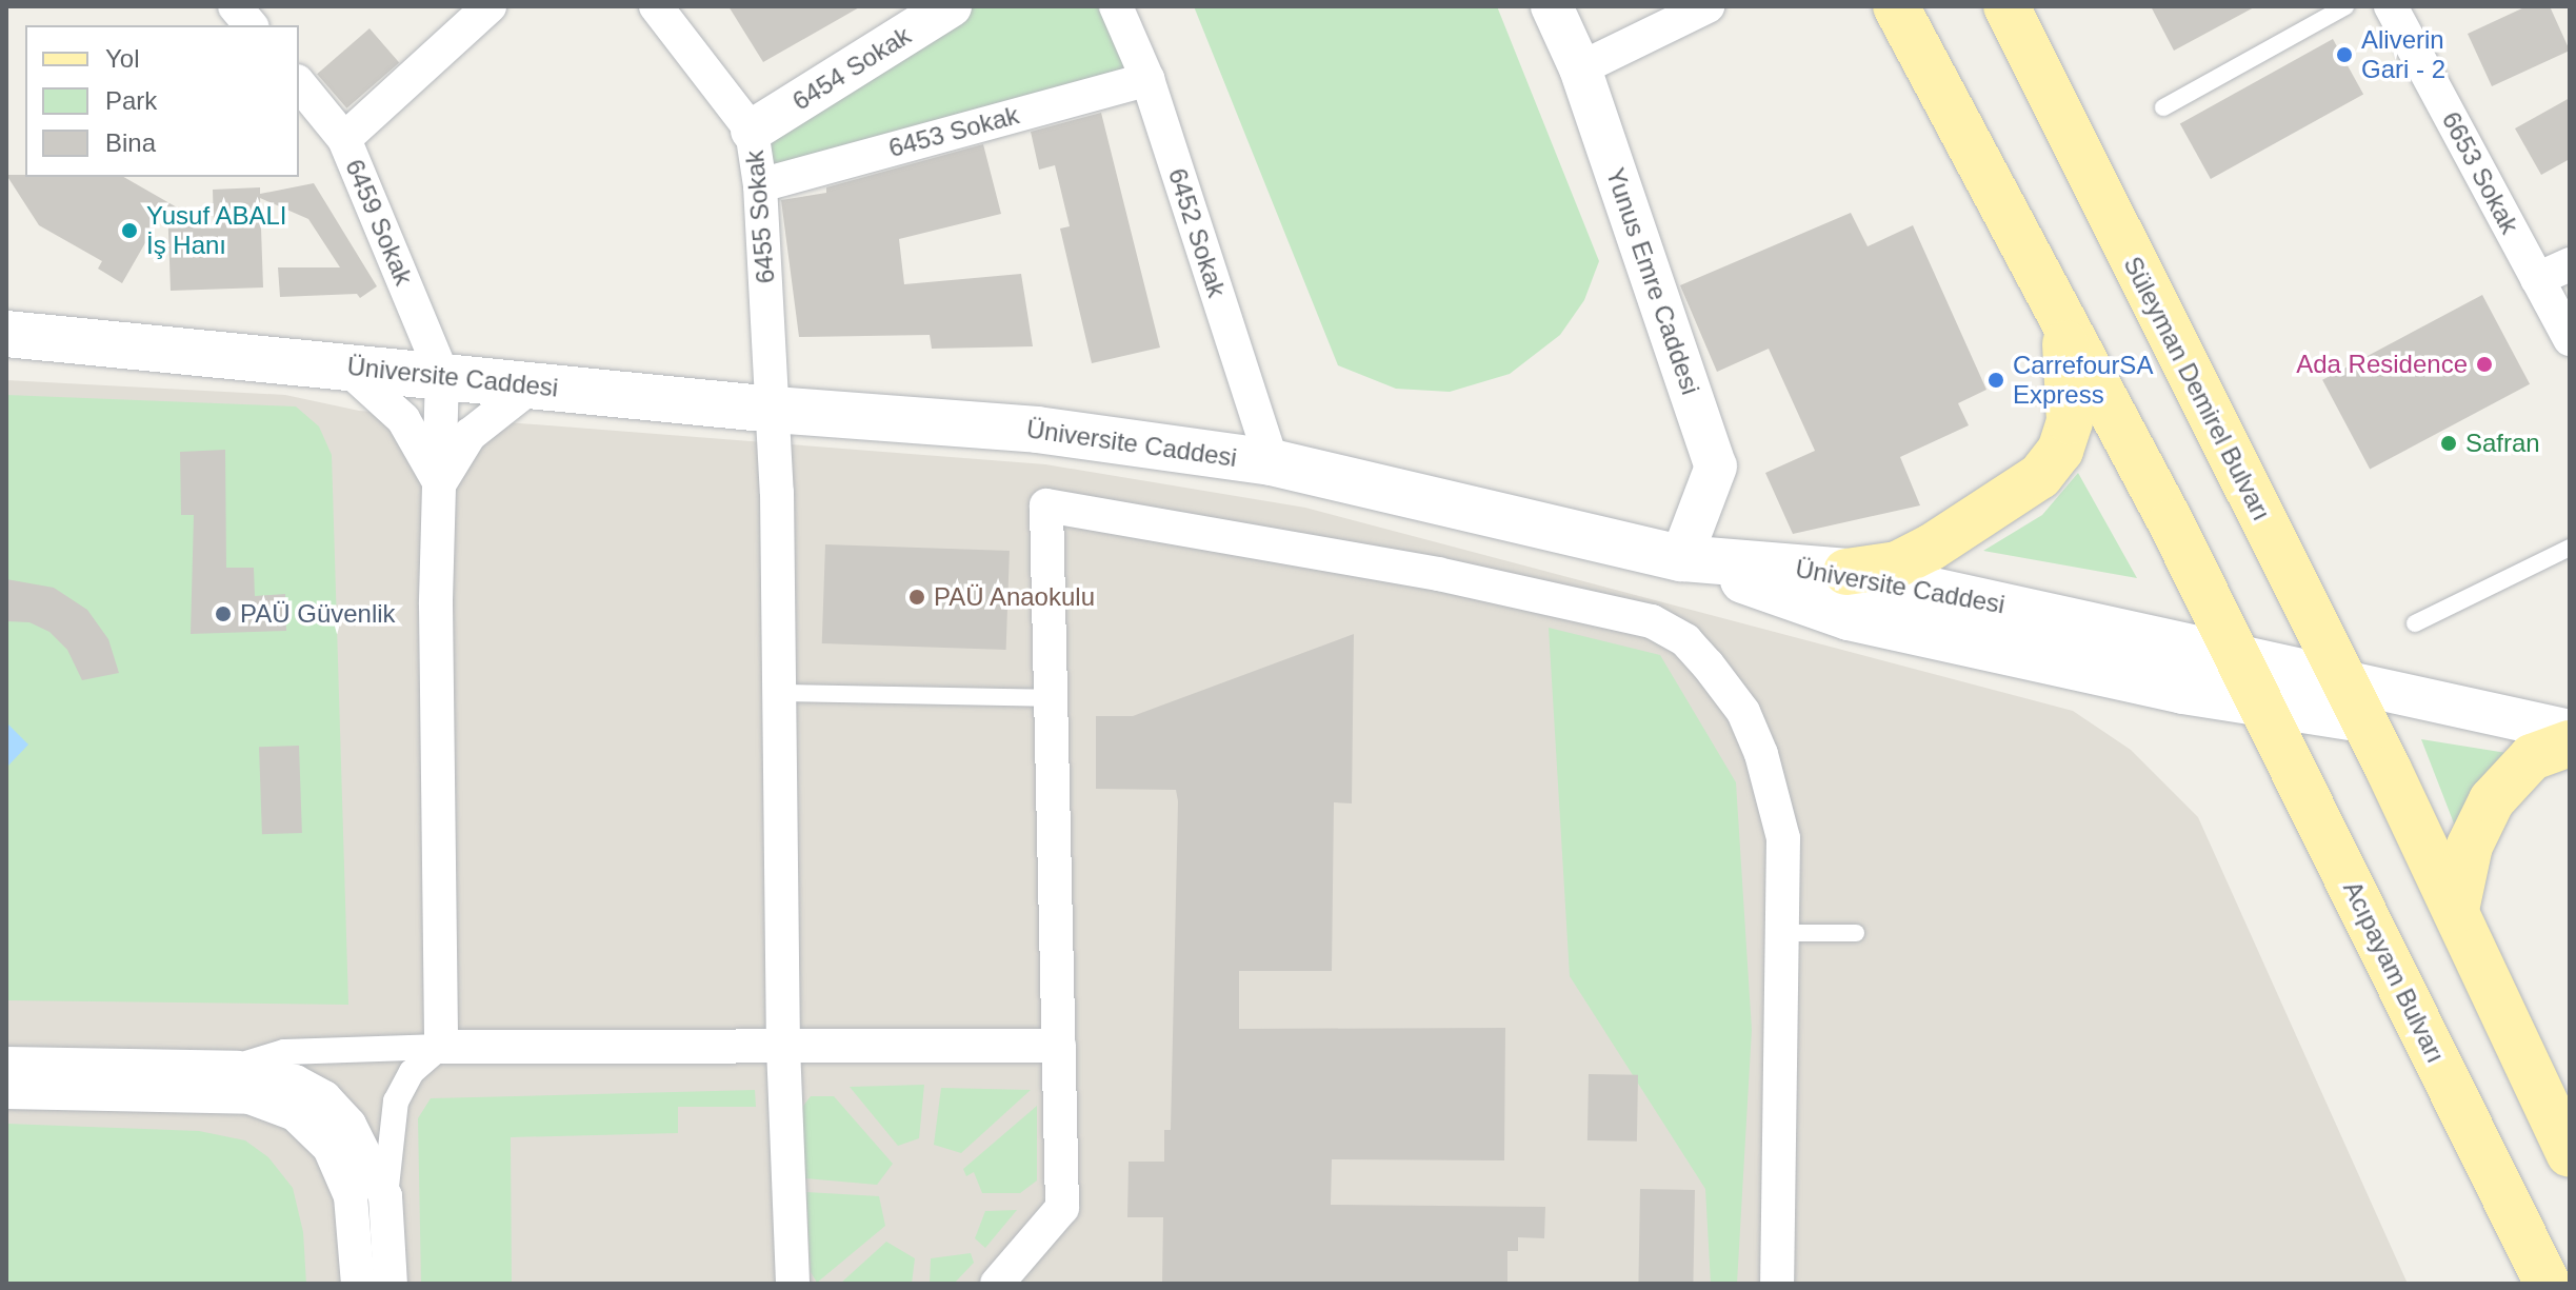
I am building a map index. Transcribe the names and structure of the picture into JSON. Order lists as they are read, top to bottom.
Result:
{
  "streets": {
    "main road": ["Üniversite Caddesi", "Süleyman Demirel Bulvarı", "Acıpayam Bulvarı"],
    "street": [
      "6454 Sokak",
      "6453 Sokak",
      "6653 Sokak",
      "6455 Sokak",
      "6459 Sokak",
      "6452 Sokak",
      "Yunus Emre Caddesi"
    ]
  },
  "crossings": [
    ["6454 Sokak", "6455 Sokak"],
    ["6453 Sokak", "6455 Sokak"],
    ["6453 Sokak", "6452 Sokak"],
    ["6455 Sokak", "Üniversite Caddesi"],
    ["6459 Sokak", "Üniversite Caddesi"],
    ["6452 Sokak", "Üniversite Caddesi"],
    ["Yunus Emre Caddesi", "Üniversite Caddesi"],
    ["Üniversite Caddesi", "Süleyman Demirel Bulvarı"],
    ["Üniversite Caddesi", "Acıpayam Bulvarı"]
  ],
  "places": [
    "Aliverin Gari - 2",
    "Yusuf ABALI İş Hanı",
    "Ada Residence",
    "CarrefourSA Express",
    "Safran",
    "PAÜ Anaokulu",
    "PAÜ Güvenlik"
  ],
  "legend": ["Yol", "Park", "Bina"]
}
